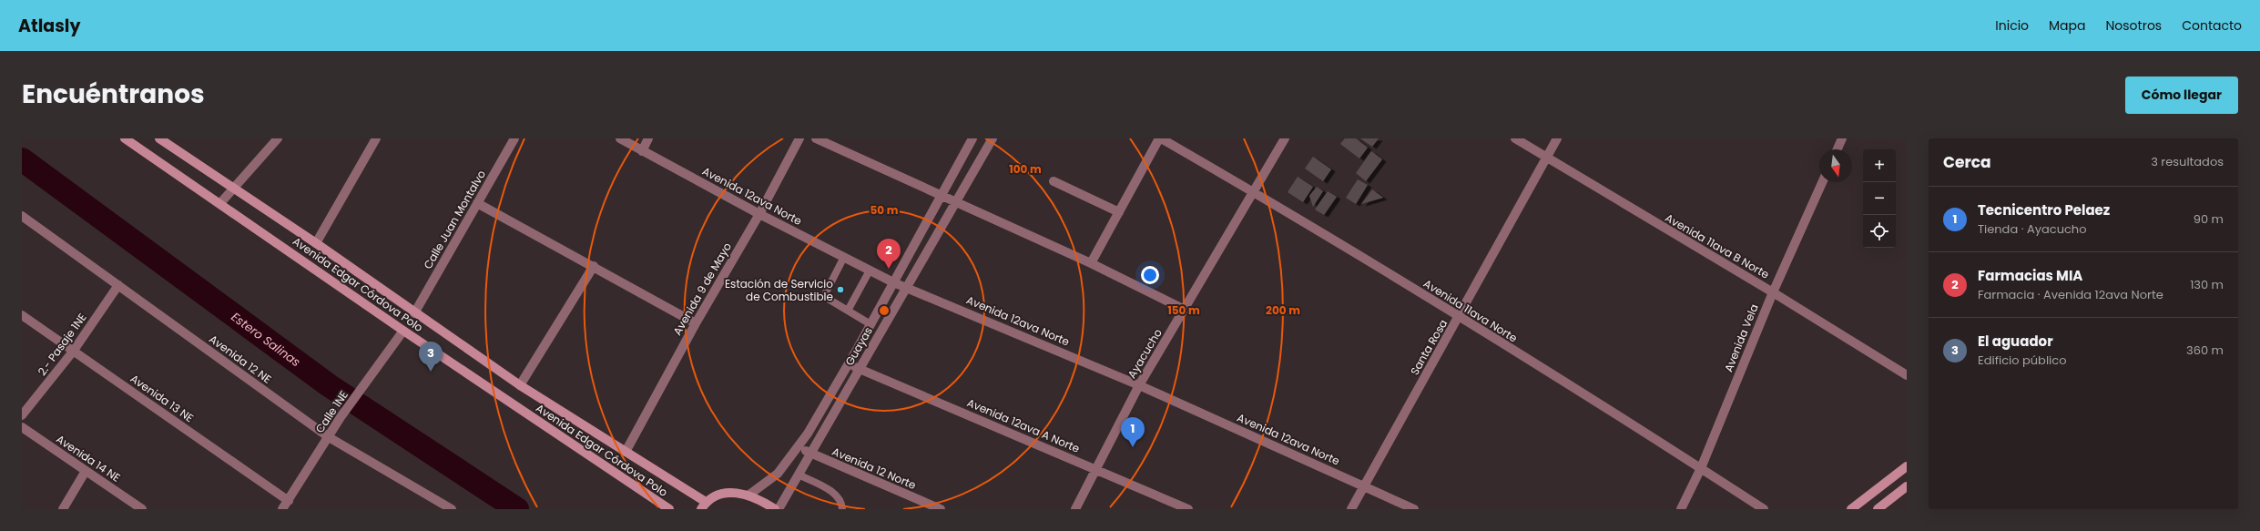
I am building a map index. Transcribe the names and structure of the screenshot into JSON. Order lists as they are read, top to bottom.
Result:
{
  "streets": {
    "main road": ["Avenida Edgar Córdova Polo"],
    "street": [
      "Avenida 12ava Norte",
      "Calle Juan Montalvo",
      "Avenida 11ava B Norte",
      "Avenida 9 de Mayo",
      "Avenida 11ava Norte",
      "Avenida Vela",
      "2.- Pasaje 1NE",
      "Guayas",
      "Santa Rosa",
      "Ayacucho",
      "Avenida 12 NE",
      "Avenida 13 NE",
      "Calle 1NE",
      "Avenida 12ava A Norte",
      "Avenida 14 NE",
      "Avenida 12 Norte"
    ]
  },
  "crossings": [
    ["Avenida 12ava Norte", "Avenida 9 de Mayo"],
    ["Avenida 12ava Norte", "Guayas"],
    ["Avenida 12ava Norte", "Santa Rosa"],
    ["Avenida 12ava Norte", "Ayacucho"],
    ["Calle Juan Montalvo", "Avenida Edgar Córdova Polo"],
    ["Avenida 11ava B Norte", "Avenida Vela"],
    ["Avenida 11ava B Norte", "Santa Rosa"],
    ["Avenida Edgar Córdova Polo", "Avenida 9 de Mayo"],
    ["Avenida Edgar Córdova Polo", "Calle 1NE"],
    ["Avenida 11ava Norte", "Avenida Vela"],
    ["Avenida 11ava Norte", "Santa Rosa"],
    ["Avenida 11ava Norte", "Ayacucho"],
    ["2.- Pasaje 1NE", "Avenida 12 NE"],
    ["2.- Pasaje 1NE", "Avenida 13 NE"],
    ["Guayas", "Avenida 12ava A Norte"],
    ["Guayas", "Avenida 12 Norte"],
    ["Ayacucho", "Avenida 12ava A Norte"],
    ["Avenida 12 NE", "Calle 1NE"],
    ["Avenida 13 NE", "Calle 1NE"]
  ],
  "water": ["Estero Salinas"],
  "places": ["Estación de Servicio de Combustible"],
  "north": "bottom",
  "page": {
    "header": "Atlasly",
    "nav": [
      "Inicio",
      "Mapa",
      "Nosotros",
      "Contacto"
    ],
    "title": "Encuéntranos",
    "buttons": "Cómo llegar",
    "heading": ["Cerca", "3 resultados"],
    "map_buttons": ["+", "−"],
    "list": [
      {
        "mark": "1",
        "name": "Tecnicentro Pelaez",
        "note": "Tienda · Ayacucho",
        "value": "90 m"
      },
      {
        "mark": "2",
        "name": "Farmacias MIA",
        "note": "Farmacia · Avenida 12ava Norte",
        "value": "130 m"
      },
      {
        "mark": "3",
        "name": "El aguador",
        "note": "Edificio público",
        "value": "360 m"
      }
    ],
    "pins": ["2", "3", "1"]
  },
  "rings": [
    "100 m",
    "50 m",
    "150 m",
    "200 m"
  ]
}
